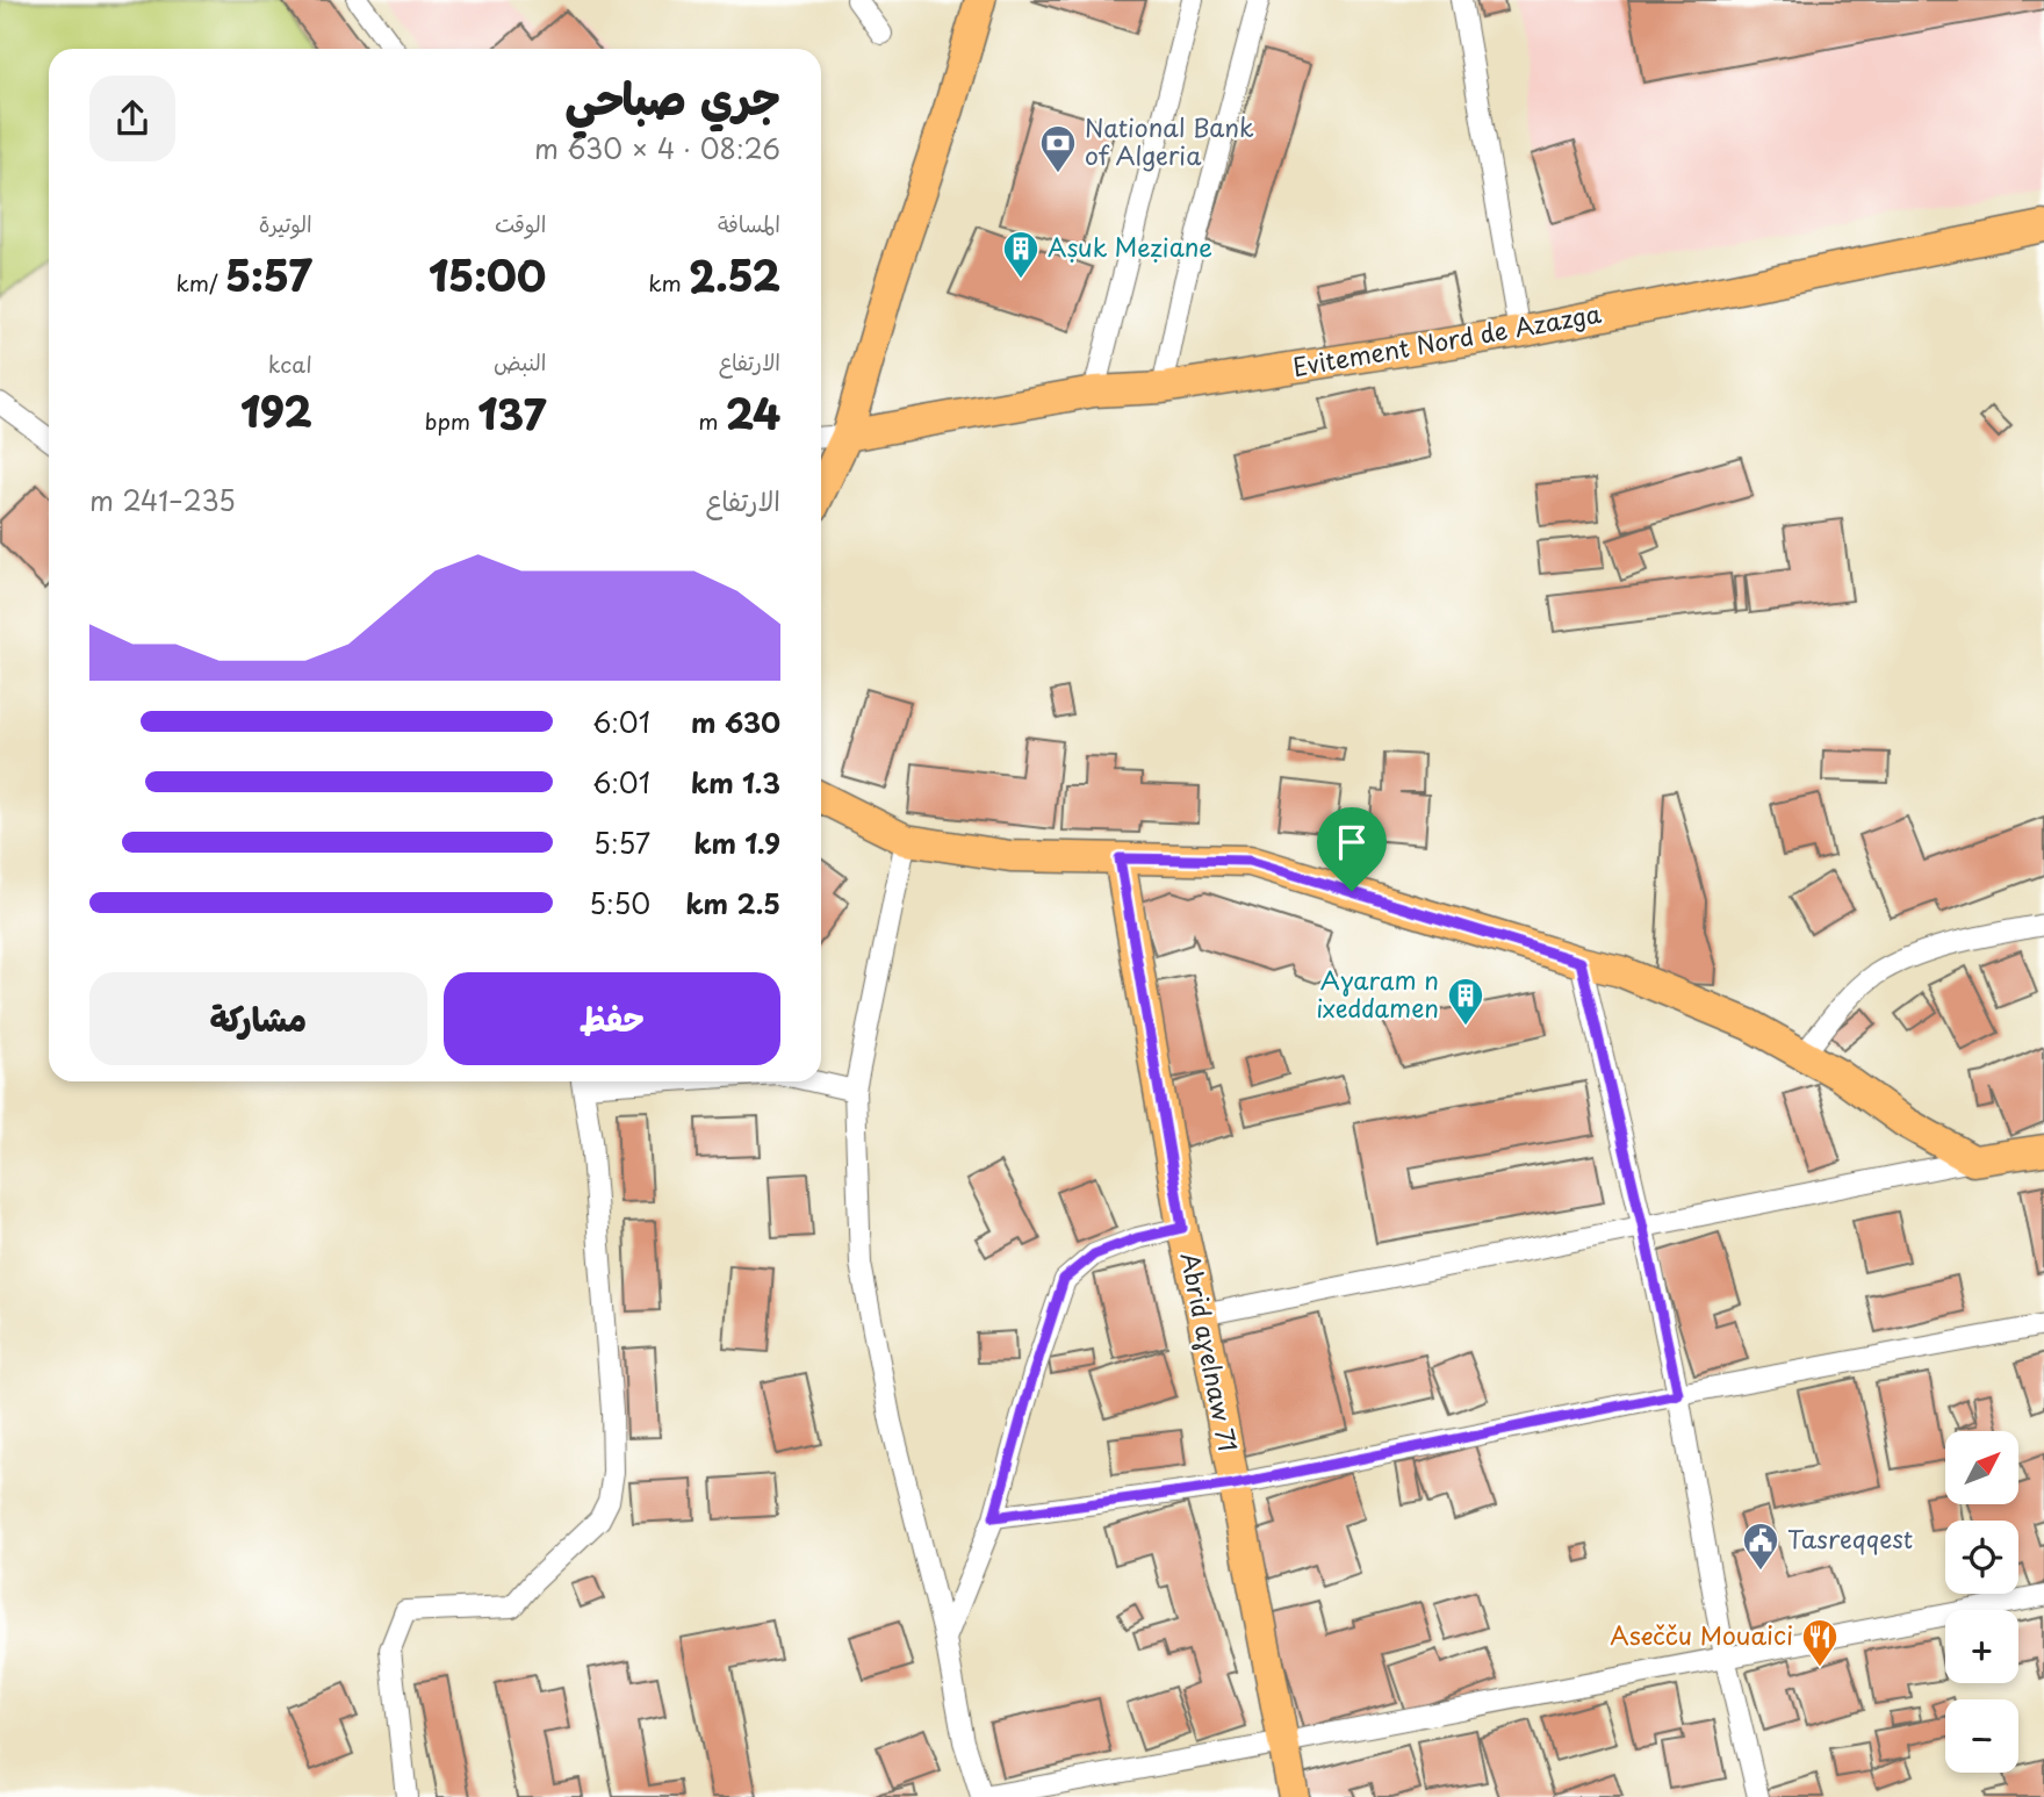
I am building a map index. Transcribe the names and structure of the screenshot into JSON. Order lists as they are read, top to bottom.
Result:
{
  "streets": {
    "main road": ["Evitement Nord de Azazga", "Abrid aɣelnaw 71"]
  },
  "places": {
    "bank": ["National Bank of Algeria"],
    "building": ["Aṣuk Meẓiane", "Aɣaram n ixeddamen"],
    "public building": ["Tasreqqest"],
    "restaurant": ["Asečču Mouaici"]
  },
  "north": "top right",
  "page": {
    "heading": ["جري صباحي", "08:26 · 4 × 630 m"],
    "stats": [
      ["المسافة", "2.52 km"],
      ["الوقت", "15:00"],
      ["الوتيرة", "5:57 /km"],
      ["الارتفاع", "24 m"],
      ["النبض", "137 bpm"],
      ["kcal", "192"]
    ],
    "chart": ["الارتفاع", "235–241 m"],
    "list": [
      {
        "name": "630 m",
        "note": "6:01"
      },
      {
        "name": "1.3 km",
        "note": "6:01"
      },
      {
        "name": "1.9 km",
        "note": "5:57"
      },
      {
        "name": "2.5 km",
        "note": "5:50"
      }
    ],
    "buttons": ["حفظ", "مشاركة"],
    "map_buttons": ["+", "−"]
  }
}
